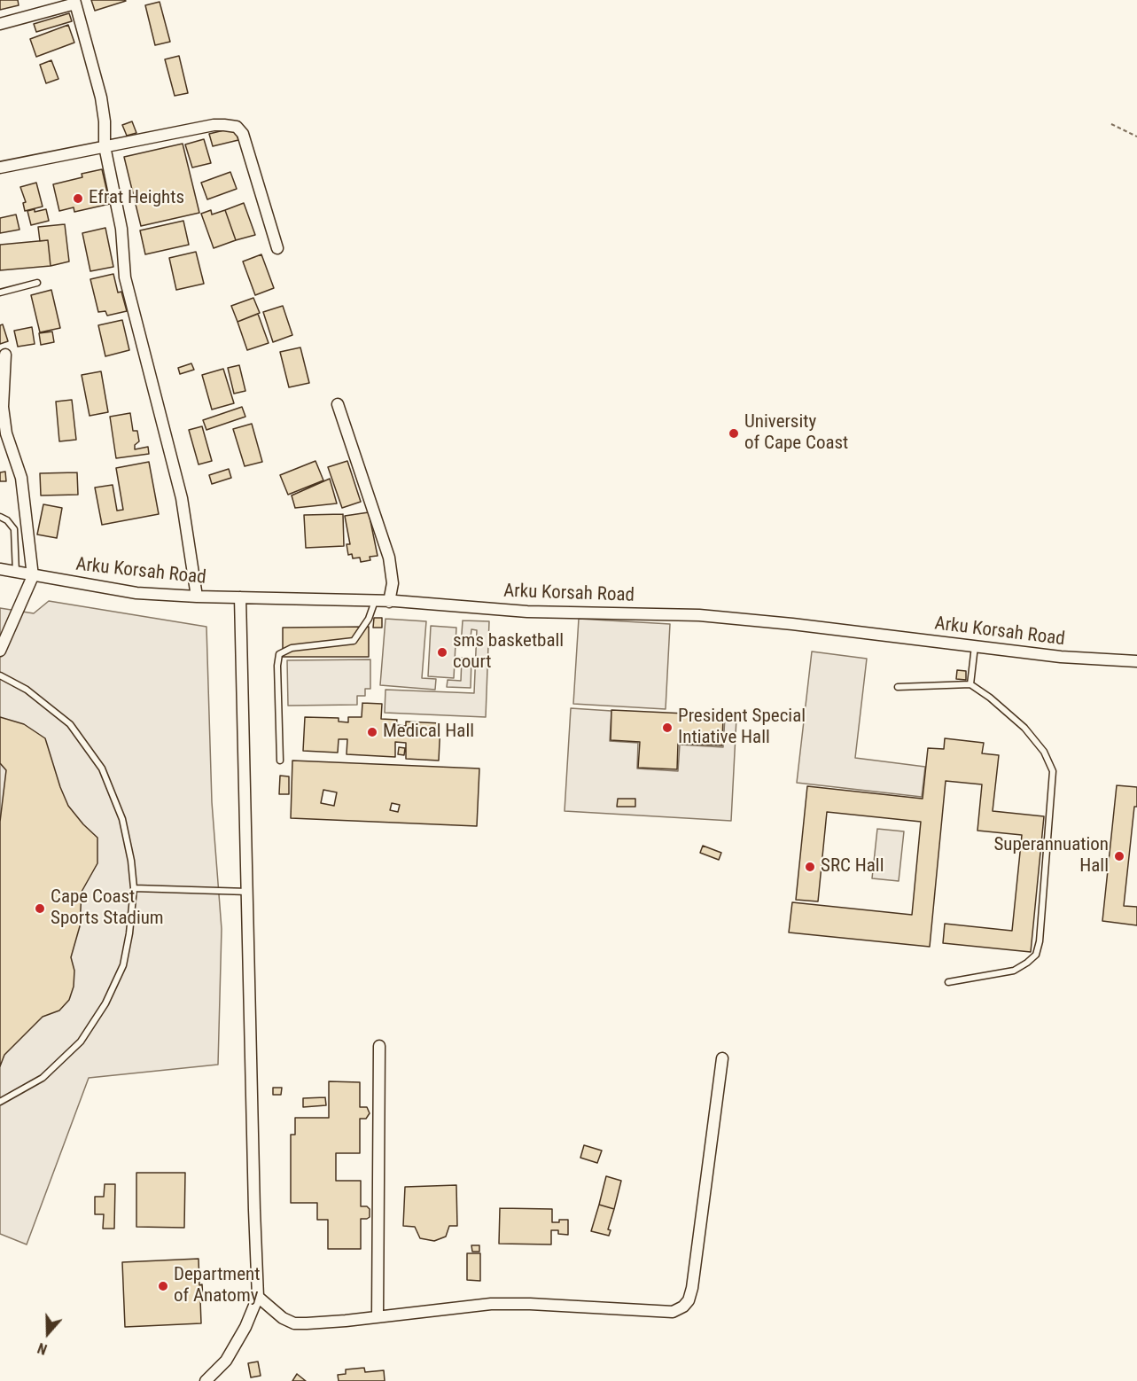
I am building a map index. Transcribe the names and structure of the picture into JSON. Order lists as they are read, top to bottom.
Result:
{
  "streets": {
    "street": ["Arku Korsah Road"]
  },
  "places": [
    "Efrat Heights",
    "University of Cape Coast",
    "sms basketball court",
    "President Special Intiative Hall",
    "Medical Hall",
    "Superannuation Hall",
    "SRC Hall",
    "Cape Coast Sports Stadium",
    "Department of Anatomy"
  ],
  "north": "bottom"
}
